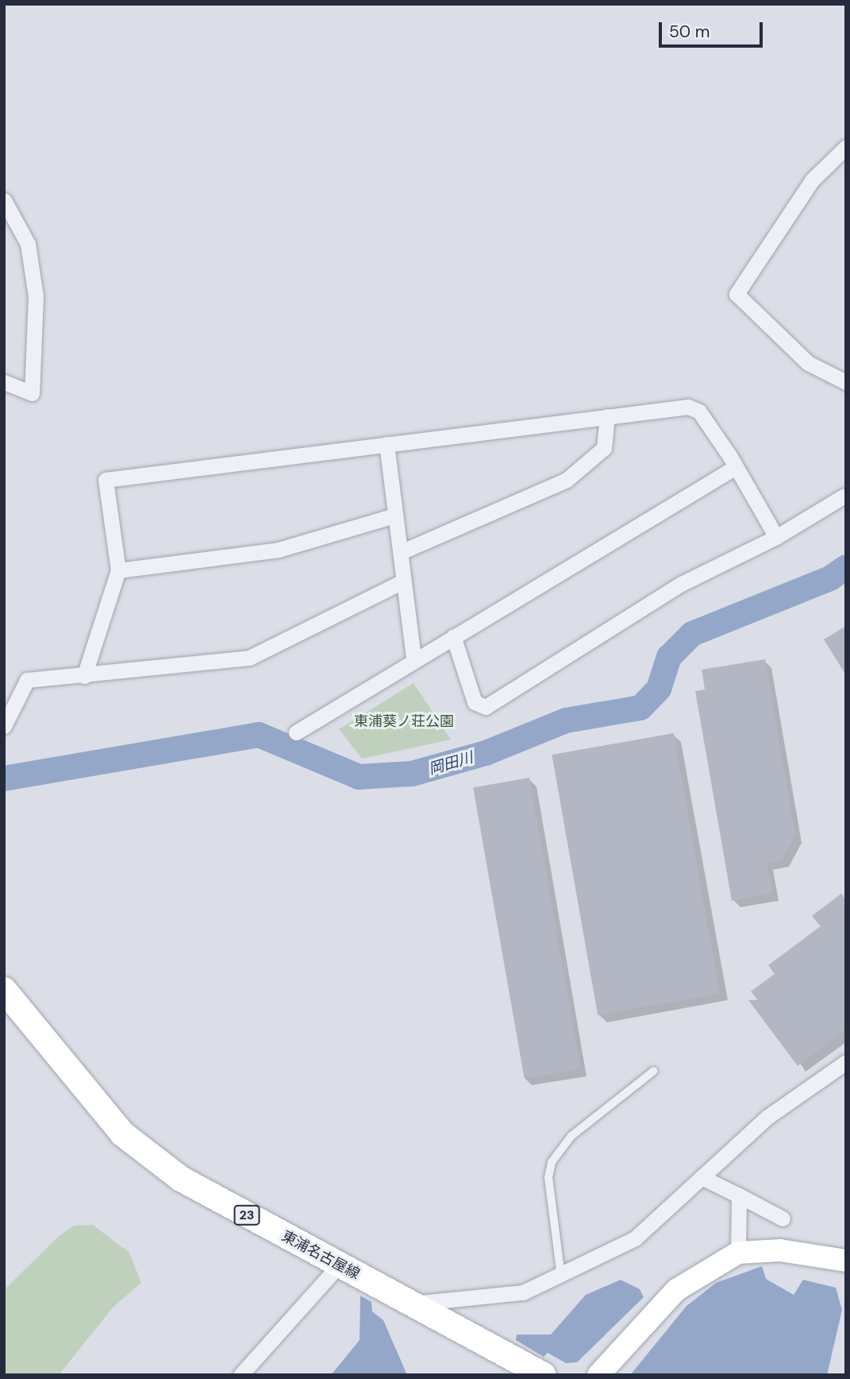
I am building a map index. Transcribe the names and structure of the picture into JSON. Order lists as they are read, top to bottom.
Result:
{
  "streets": {
    "main road": ["23", "東浦名古屋線"]
  },
  "water": ["岡田川"],
  "parks": ["東浦葵ノ荘公園"],
  "scale_bar": "50 m"
}
